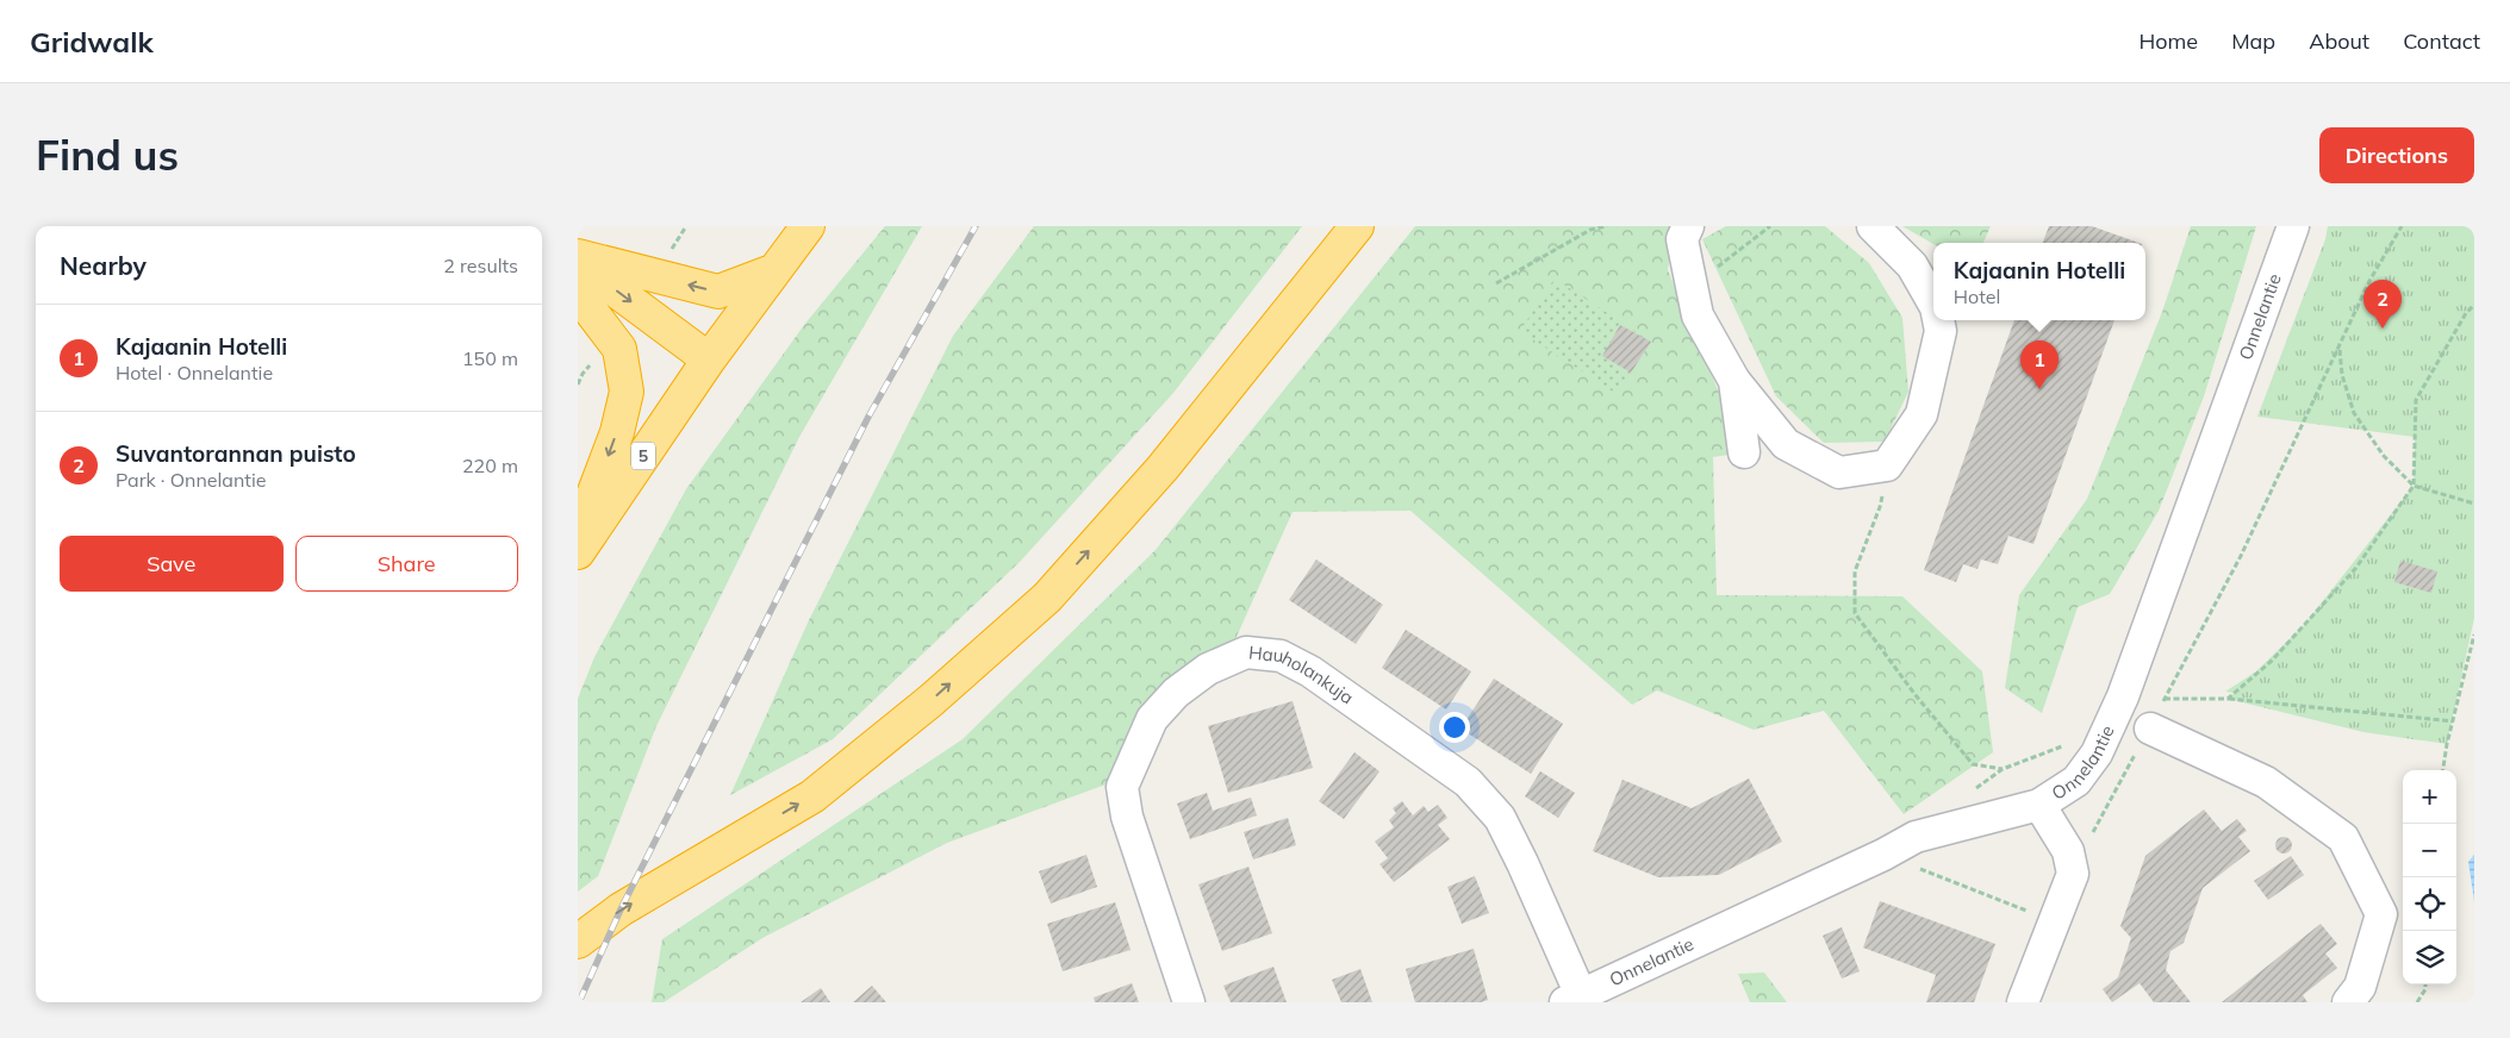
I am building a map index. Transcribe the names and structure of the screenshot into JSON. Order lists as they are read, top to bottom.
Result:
{
  "streets": {
    "highway": ["5"],
    "street": ["Onnelantie", "Hauholankuja"]
  },
  "crossings": [
    ["Onnelantie", "Hauholankuja"]
  ],
  "page": {
    "header": "Gridwalk",
    "nav": [
      "Home",
      "Map",
      "About",
      "Contact"
    ],
    "buttons": [
      "Directions",
      ["Save", "Share"]
    ],
    "title": "Find us",
    "heading": ["Nearby", "2 results"],
    "popup": ["Kajaanin Hotelli", "Hotel"],
    "pins": ["2", "1"],
    "list": [
      {
        "mark": "1",
        "name": "Kajaanin Hotelli",
        "note": "Hotel · Onnelantie",
        "value": "150 m"
      },
      {
        "mark": "2",
        "name": "Suvantorannan puisto",
        "note": "Park · Onnelantie",
        "value": "220 m"
      }
    ],
    "map_buttons": ["+", "−"]
  }
}
